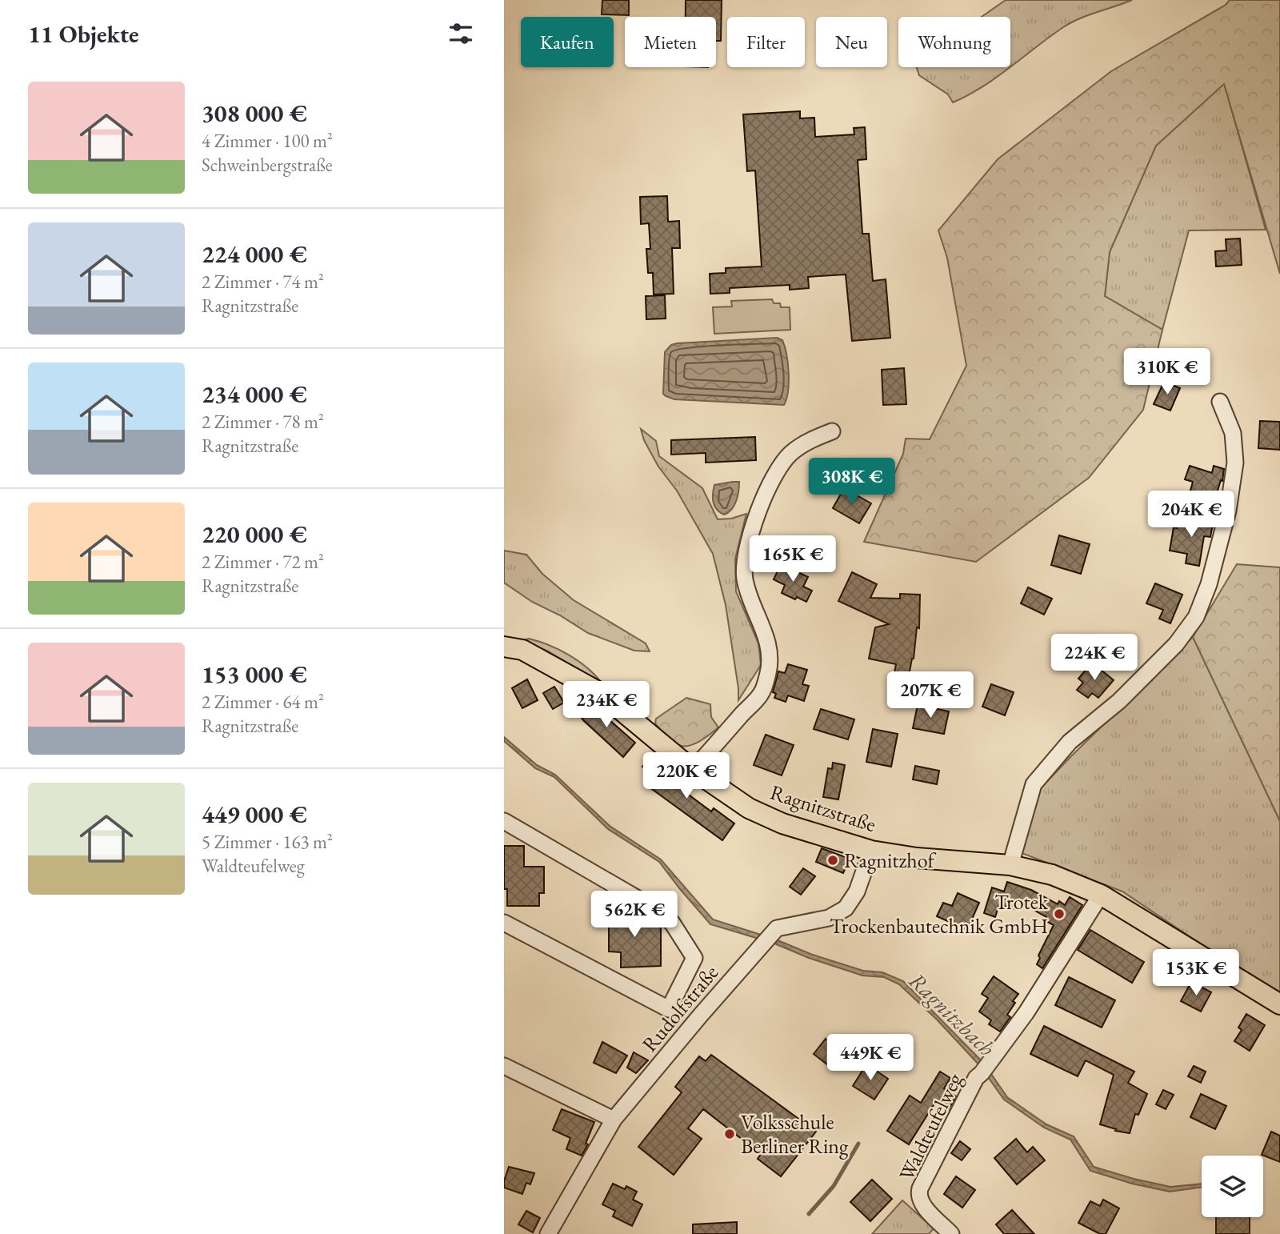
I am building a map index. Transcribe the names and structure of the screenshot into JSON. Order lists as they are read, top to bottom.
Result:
{
  "streets": {
    "main road": ["Ragnitzstraße"],
    "street": ["Rudolfstraße", "Waldteufelweg"]
  },
  "crossings": [
    ["Ragnitzstraße", "Rudolfstraße"],
    ["Ragnitzstraße", "Waldteufelweg"]
  ],
  "water": ["Ragnitzbach"],
  "places": ["Ragnitzhof", "Trotek Trockenbautechnik GmbH", "Volksschule Berliner Ring"],
  "page": {
    "heading": "11 Objekte",
    "chip": [
      "Kaufen",
      "Mieten",
      "Filter",
      "Neu",
      "Wohnung"
    ],
    "list": [
      {
        "name": "308 000 €",
        "note": "4 Zimmer · 100 m² · Schweinbergstraße"
      },
      {
        "name": "224 000 €",
        "note": "2 Zimmer · 74 m² · Ragnitzstraße"
      },
      {
        "name": "234 000 €",
        "note": "2 Zimmer · 78 m² · Ragnitzstraße"
      },
      {
        "name": "220 000 €",
        "note": "2 Zimmer · 72 m² · Ragnitzstraße"
      },
      {
        "name": "153 000 €",
        "note": "2 Zimmer · 64 m² · Ragnitzstraße"
      },
      {
        "name": "449 000 €",
        "note": "5 Zimmer · 163 m² · Waldteufelweg"
      }
    ],
    "price": [
      "310K €",
      "308K €",
      "204K €",
      "165K €",
      "224K €",
      "207K €",
      "234K €",
      "220K €",
      "562K €",
      "153K €",
      "449K €"
    ]
  }
}
